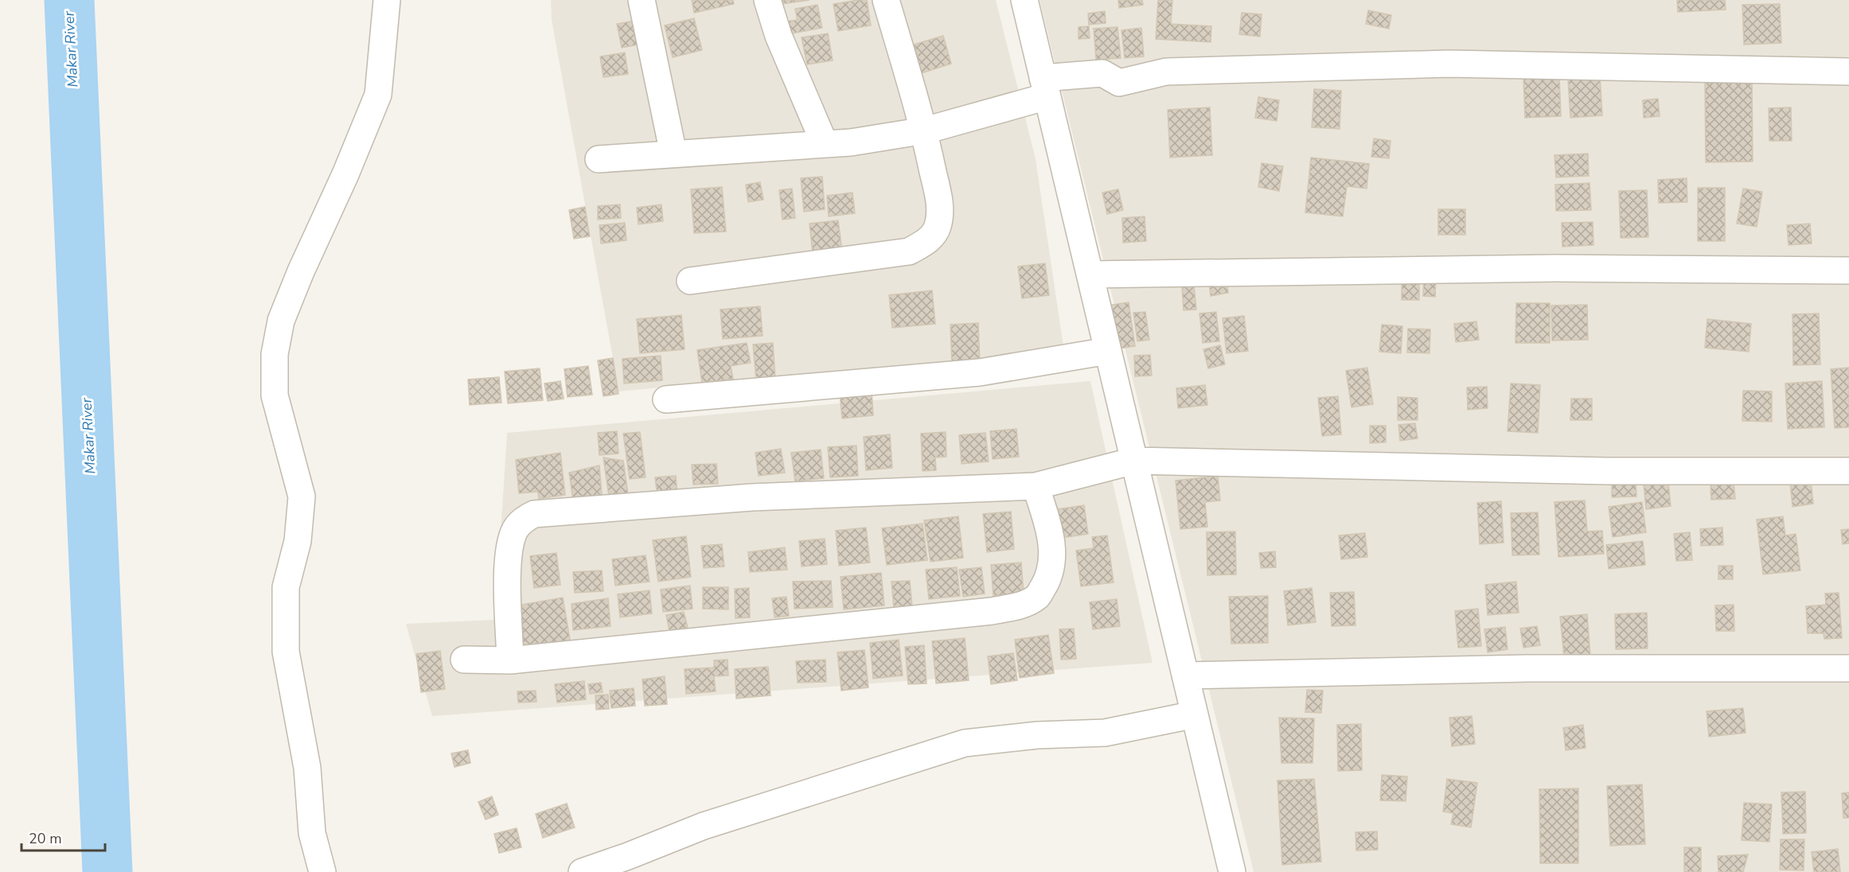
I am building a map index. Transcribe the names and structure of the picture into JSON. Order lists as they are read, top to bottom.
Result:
{
  "water": ["Makar River"],
  "scale_bar": "20 m"
}
